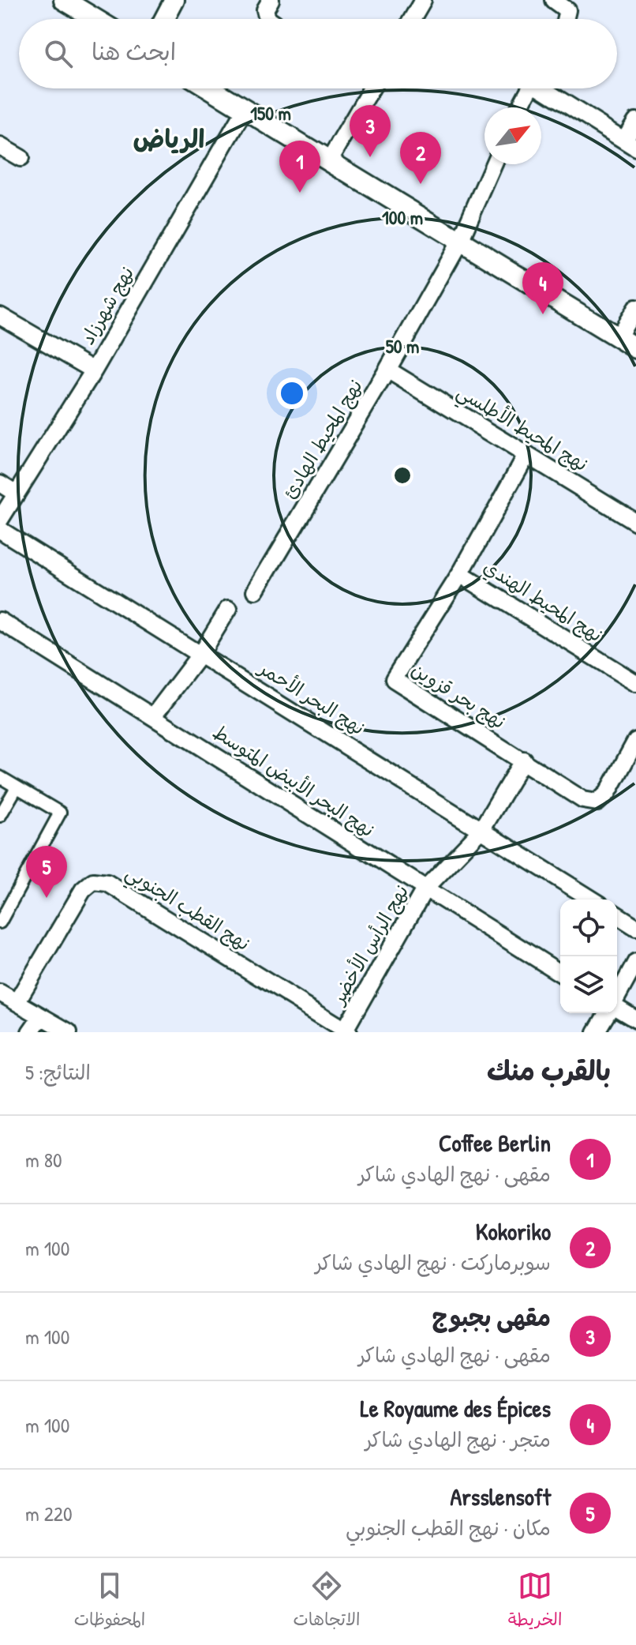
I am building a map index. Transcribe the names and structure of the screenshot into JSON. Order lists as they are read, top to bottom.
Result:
{
  "streets": {
    "street": [
      "نهج شهرزاد",
      "نهج المحيط الأطلسي",
      "نهج المحيط الهادئ",
      "نهج المحيط الهندي",
      "نهج بحر قزوين",
      "نهج البحر الأحمر",
      "نهج البحر الأبيض المتوسط",
      "نهج القطب الجنوبي",
      "نهج الرأس الأخضر"
    ]
  },
  "crossings": [
    ["نهج المحيط الأطلسي", "نهج المحيط الهادئ"],
    ["نهج المحيط الأطلسي", "نهج بحر قزوين"],
    ["نهج المحيط الهندي", "نهج بحر قزوين"],
    ["نهج بحر قزوين", "نهج الرأس الأخضر"],
    ["نهج البحر الأحمر", "نهج الرأس الأخضر"],
    ["نهج البحر الأبيض المتوسط", "نهج الرأس الأخضر"],
    ["نهج القطب الجنوبي", "نهج الرأس الأخضر"]
  ],
  "districts": ["الرياض"],
  "north": "top right",
  "page": {
    "search": "ابحث هنا",
    "pins": [
      "3",
      "2",
      "1",
      "4",
      "5"
    ],
    "heading": ["بالقرب منك", "النتائج: 5"],
    "list": [
      {
        "mark": "1",
        "name": "Coffee Berlin",
        "note": "مقهى · نهج الهادي شاكر",
        "value": "80 m"
      },
      {
        "mark": "2",
        "name": "Kokoriko",
        "note": "سوبرماركت · نهج الهادي شاكر",
        "value": "100 m"
      },
      {
        "mark": "3",
        "name": "مقهى بجبوج",
        "note": "مقهى · نهج الهادي شاكر",
        "value": "100 m"
      },
      {
        "mark": "4",
        "name": "Le Royaume des Épices",
        "note": "متجر · نهج الهادي شاكر",
        "value": "100 m"
      },
      {
        "mark": "5",
        "name": "Arsslensoft",
        "note": "مكان · نهج القطب الجنوبي",
        "value": "220 m"
      }
    ],
    "nav": ["الخريطة", "الاتجاهات", "المحفوظات"]
  },
  "rings": ["150 m", "100 m", "50 m"]
}
